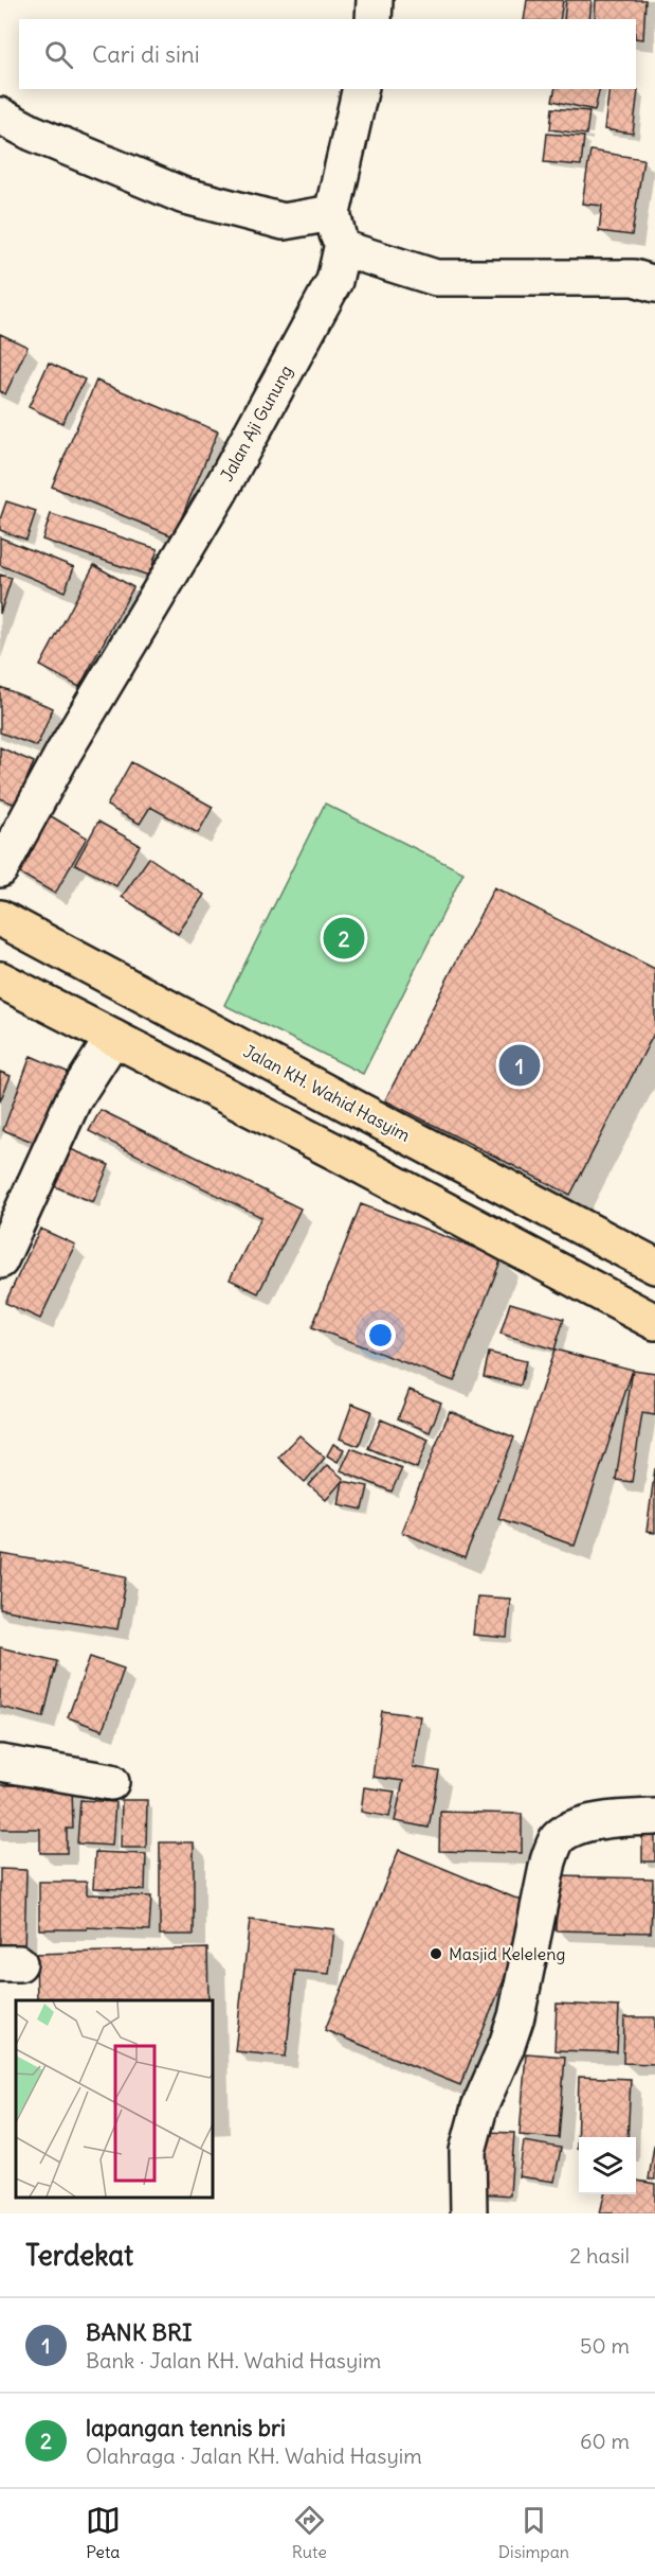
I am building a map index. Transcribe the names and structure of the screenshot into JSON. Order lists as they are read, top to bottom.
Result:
{
  "streets": {
    "highway": ["Jalan KH. Wahid Hasyim"],
    "street": ["Jalan Aji Gunung"]
  },
  "places": ["Masjid Keleleng"],
  "page": {
    "search": "Cari di sini",
    "pins": ["2", "1"],
    "heading": ["Terdekat", "2 hasil"],
    "list": [
      {
        "mark": "1",
        "name": "BANK BRI",
        "note": "Bank · Jalan KH. Wahid Hasyim",
        "value": "50 m"
      },
      {
        "mark": "2",
        "name": "lapangan tennis bri",
        "note": "Olahraga · Jalan KH. Wahid Hasyim",
        "value": "60 m"
      }
    ],
    "nav": ["Peta", "Rute", "Disimpan"]
  }
}
